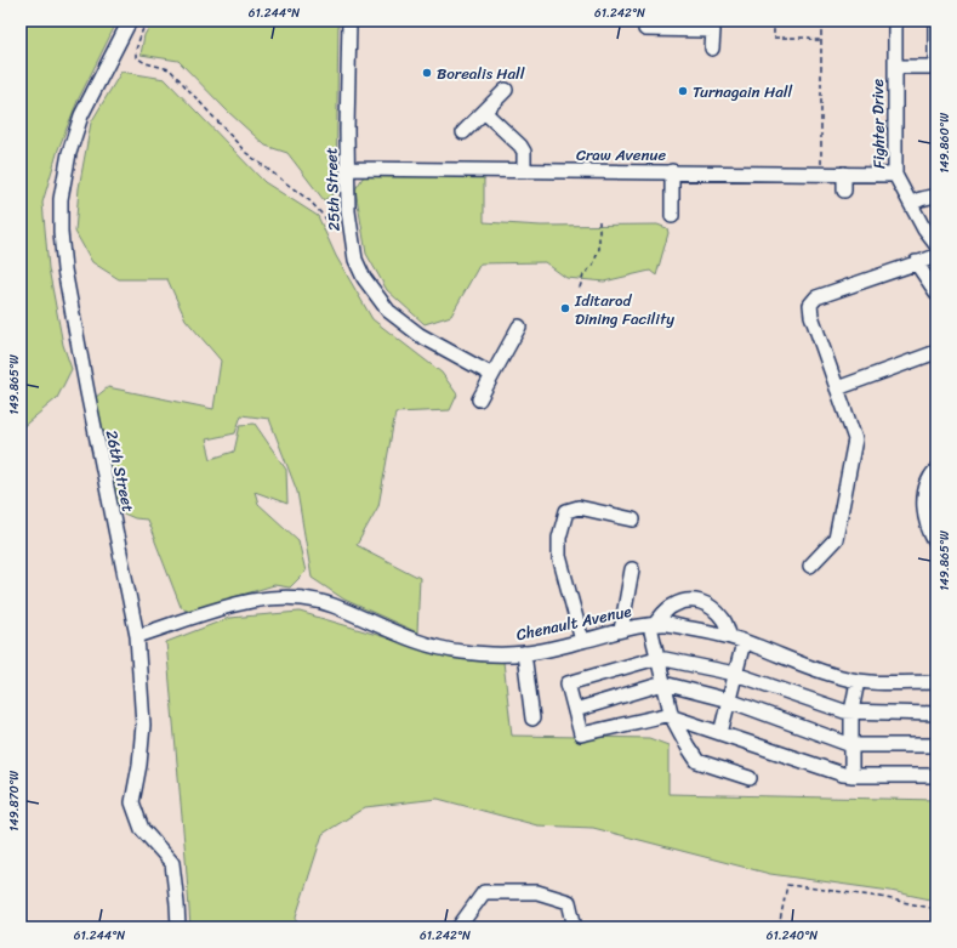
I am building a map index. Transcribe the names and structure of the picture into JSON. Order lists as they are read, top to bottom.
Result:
{
  "streets": {
    "street": [
      "Fighter Drive",
      "Craw Avenue",
      "25th Street",
      "26th Street",
      "Chenault Avenue"
    ]
  },
  "crossings": [
    ["Fighter Drive", "Craw Avenue"],
    ["Craw Avenue", "25th Street"],
    ["26th Street", "Chenault Avenue"]
  ],
  "places": ["Borealis Hall", "Turnagain Hall", "Iditarod Dining Facility"],
  "coordinates": [
    "61.244°N",
    "61.242°N",
    "149.860°W",
    "149.865°W",
    "149.870°W",
    "61.240°N"
  ]
}
